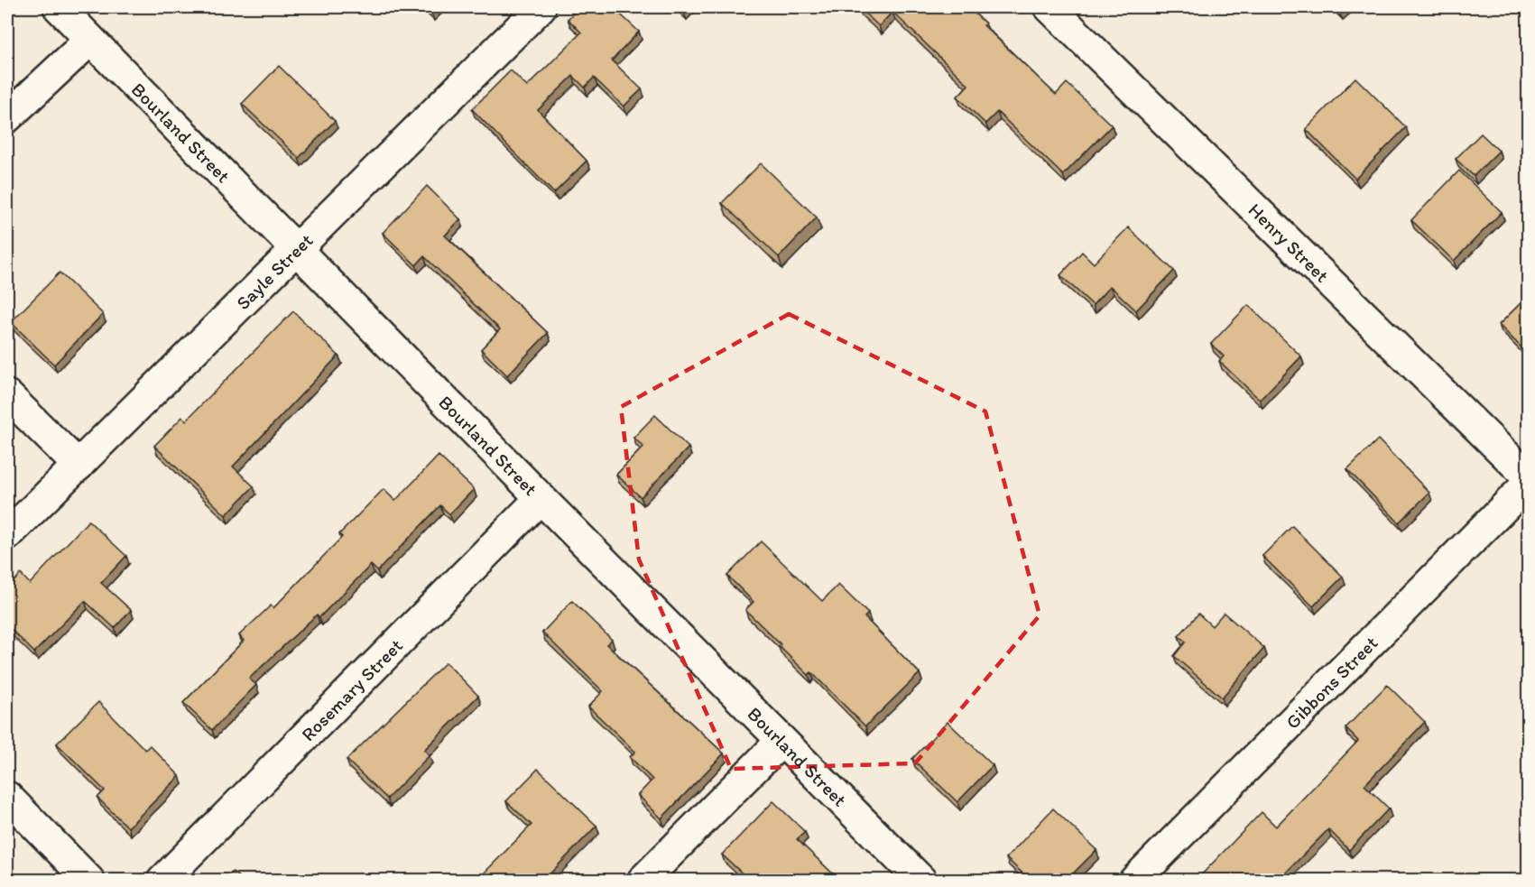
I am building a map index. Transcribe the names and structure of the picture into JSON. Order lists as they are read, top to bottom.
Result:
{
  "streets": {
    "street": [
      "Bourland Street",
      "Henry Street",
      "Sayle Street",
      "Gibbons Street",
      "Rosemary Street"
    ]
  },
  "crossings": [
    ["Bourland Street", "Sayle Street"],
    ["Bourland Street", "Rosemary Street"]
  ]
}
